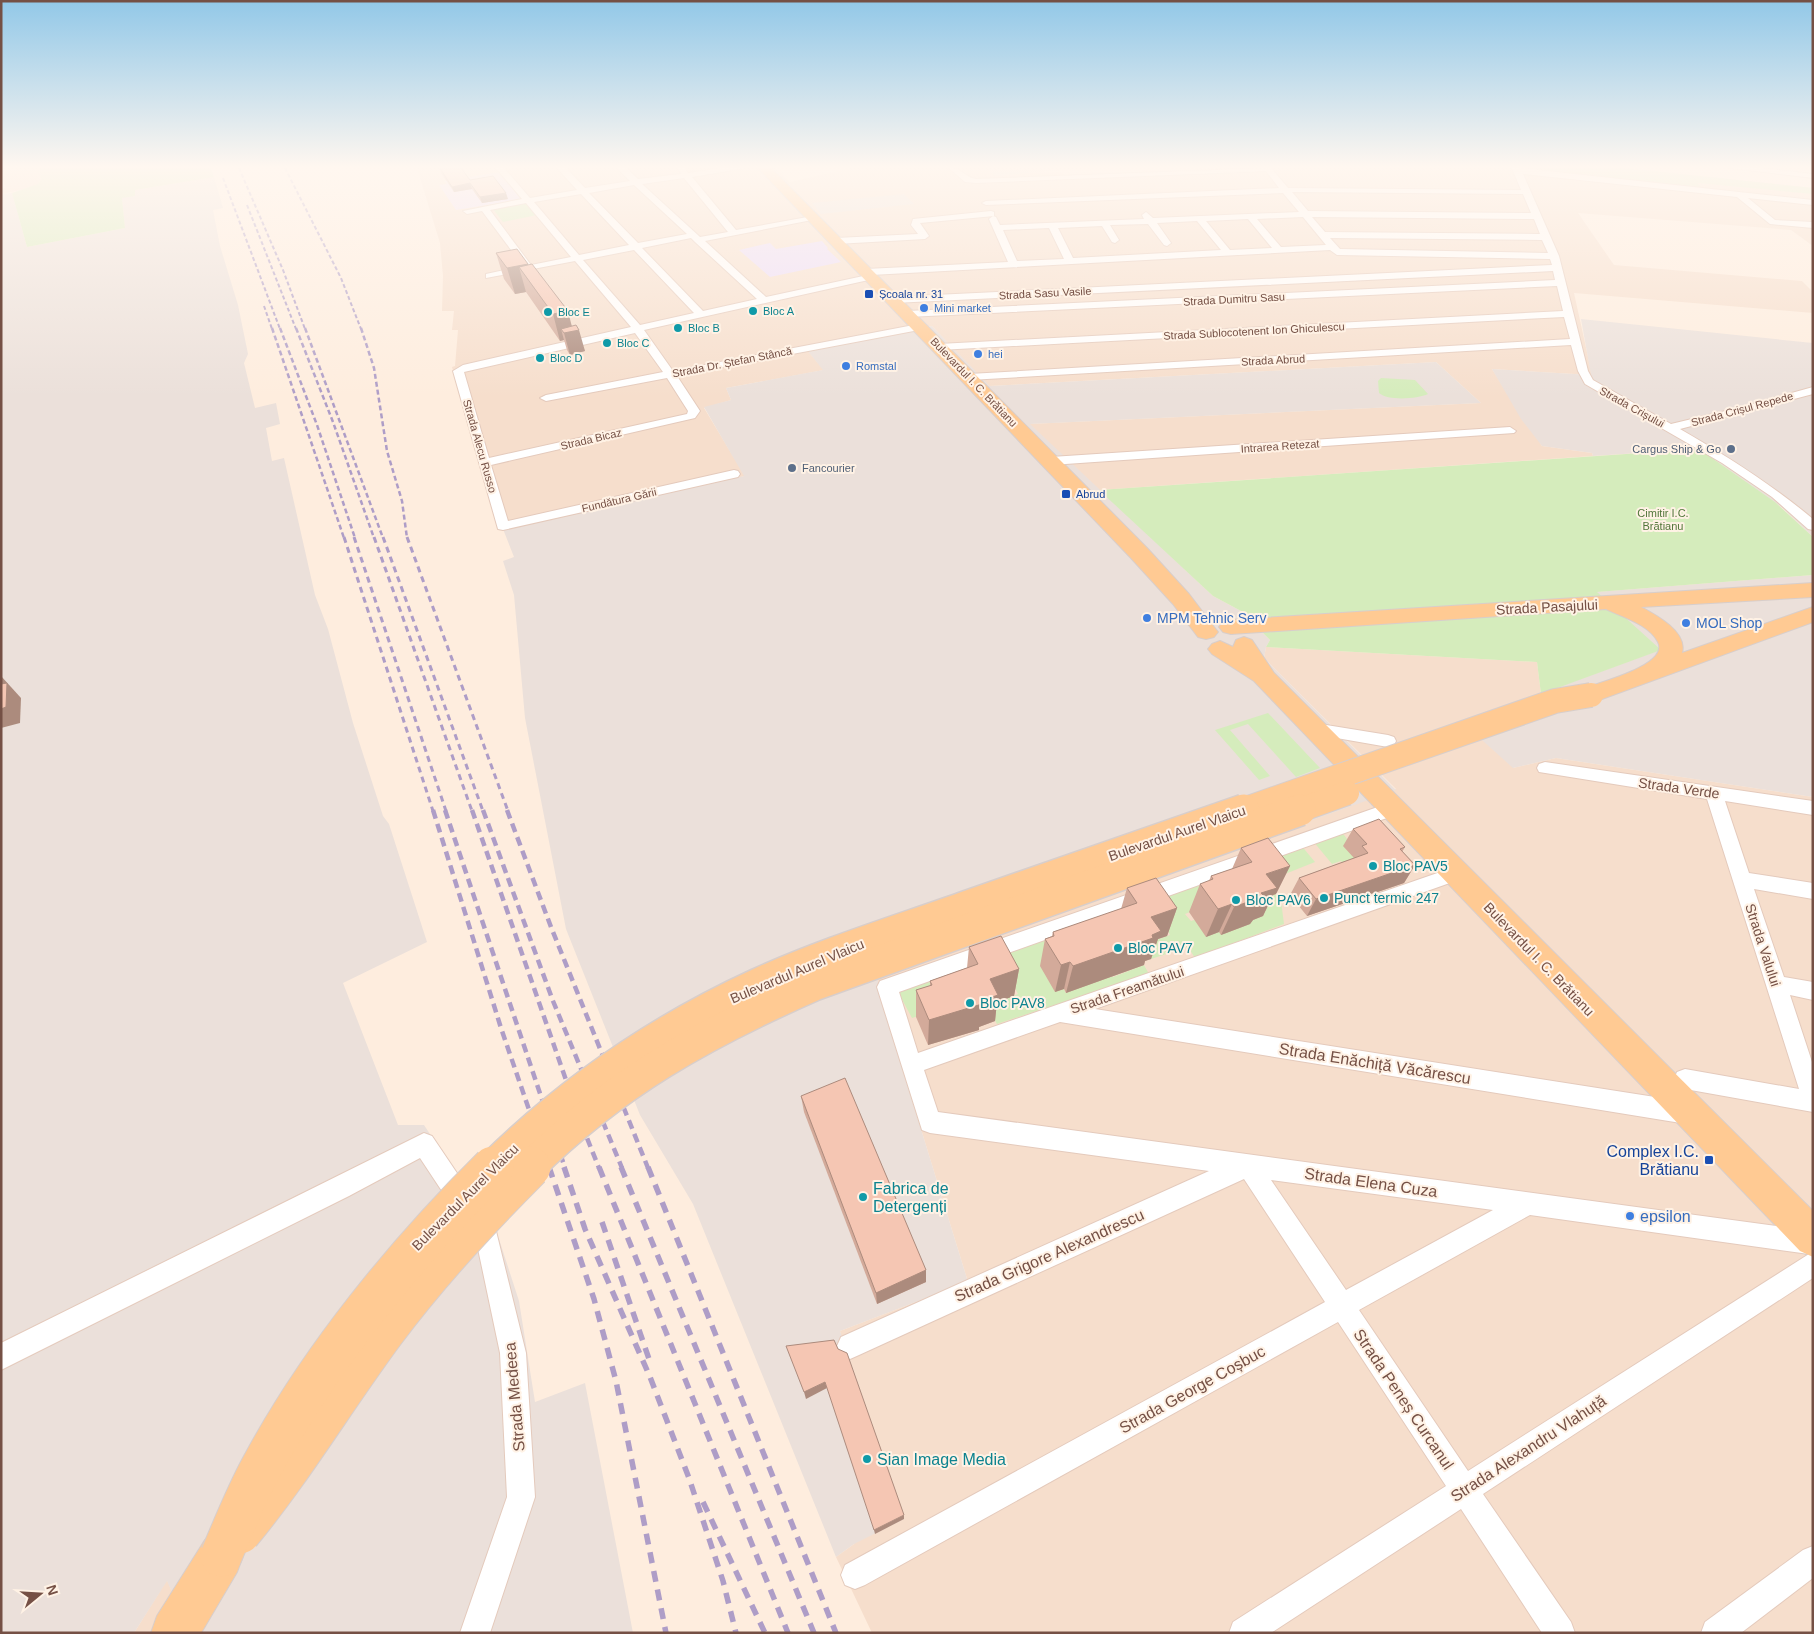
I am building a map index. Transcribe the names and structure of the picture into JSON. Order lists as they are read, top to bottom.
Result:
{
  "streets": {
    "main road": ["Bulevardul I. C. Brătianu", "Strada Pasajului", "Bulevardul Aurel Vlaicu"],
    "street": [
      "Strada Sasu Vasile",
      "Strada Dumitru Sasu",
      "Strada Sublocotenent Ion Ghiculescu",
      "Strada Abrud",
      "Strada Dr. Ștefan Stâncă",
      "Strada Crișului",
      "Strada Crișul Repede",
      "Strada Bicaz",
      "Strada Alecu Russo",
      "Intrarea Retezat",
      "Fundătura Gării",
      "Strada Verde",
      "Strada Valului",
      "Strada Freamătului",
      "Strada Enăchiță Văcărescu",
      "Strada Elena Cuza",
      "Strada Grigore Alexandrescu",
      "Strada George Coșbuc",
      "Strada Medeea",
      "Strada Peneș Curcanul",
      "Strada Alexandru Vlahuță"
    ]
  },
  "crossings": [
    ["Strada Sasu Vasile", "Bulevardul I. C. Brătianu"],
    ["Strada Sasu Vasile", "Strada Crișului"],
    ["Strada Dumitru Sasu", "Bulevardul I. C. Brătianu"],
    ["Strada Dumitru Sasu", "Strada Crișului"],
    ["Strada Sublocotenent Ion Ghiculescu", "Bulevardul I. C. Brătianu"],
    ["Strada Sublocotenent Ion Ghiculescu", "Strada Crișului"],
    ["Strada Abrud", "Bulevardul I. C. Brătianu"],
    ["Strada Abrud", "Strada Crișului"],
    ["Strada Dr. Ștefan Stâncă", "Bulevardul I. C. Brătianu"],
    ["Strada Dr. Ștefan Stâncă", "Strada Bicaz"],
    ["Bulevardul I. C. Brătianu", "Intrarea Retezat"],
    ["Bulevardul I. C. Brătianu", "Strada Pasajului"],
    ["Bulevardul I. C. Brătianu", "Strada Freamătului"],
    ["Bulevardul I. C. Brătianu", "Strada Enăchiță Văcărescu"],
    ["Strada Crișului", "Strada Crișul Repede"],
    ["Strada Bicaz", "Strada Alecu Russo"],
    ["Strada Alecu Russo", "Fundătura Gării"],
    ["Strada Verde", "Strada Valului"],
    ["Strada Freamătului", "Strada Enăchiță Văcărescu"],
    ["Strada Freamătului", "Strada Elena Cuza"],
    ["Strada Elena Cuza", "Strada Grigore Alexandrescu"],
    ["Strada Elena Cuza", "Strada George Coșbuc"],
    ["Strada Elena Cuza", "Strada Peneș Curcanul"],
    ["Strada Grigore Alexandrescu", "Strada Peneș Curcanul"],
    ["Strada George Coșbuc", "Strada Peneș Curcanul"],
    ["Strada Peneș Curcanul", "Strada Alexandru Vlahuță"]
  ],
  "parks": ["Cimitir I.C. Brătianu"],
  "places": {
    "transit": ["Școala nr. 31", "Abrud", "Complex I.C. Brătianu"],
    "other": [
      "Mini market",
      "Bloc A",
      "Bloc E",
      "Bloc B",
      "Bloc C",
      "hei",
      "Bloc D",
      "Romstal",
      "Cargus Ship & Go",
      "Fancourier",
      "MPM Tehnic Serv",
      "MOL Shop",
      "Bloc PAV5",
      "Punct termic 247",
      "Bloc PAV6",
      "Bloc PAV7",
      "Bloc PAV8",
      "Fabrica de Detergenți",
      "epsilon",
      "Sian Image Media"
    ]
  },
  "north": "right"
}
